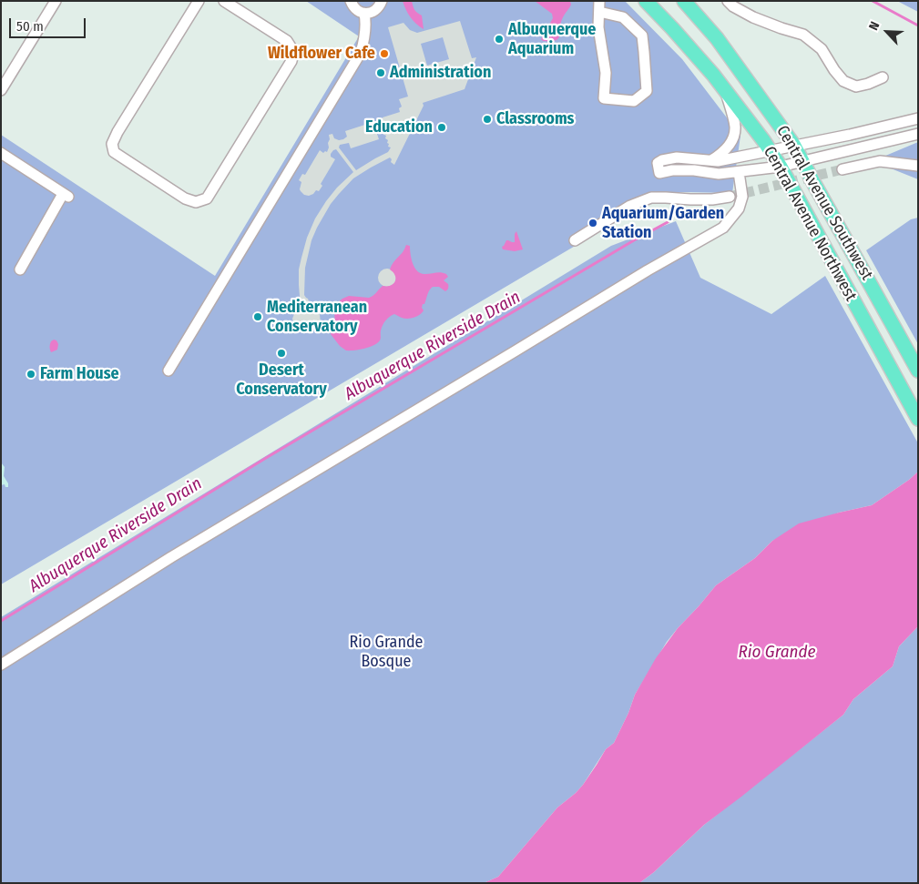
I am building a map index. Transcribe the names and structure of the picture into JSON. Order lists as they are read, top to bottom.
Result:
{
  "streets": {
    "main road": ["Central Avenue Southwest", "Central Avenue Northwest"]
  },
  "water": ["Albuquerque Riverside Drain", "Rio Grande"],
  "parks": ["Rio Grande Bosque"],
  "places": [
    "Albuquerque Aquarium",
    "Wildflower Cafe",
    "Administration",
    "Classrooms",
    "Education",
    "Aquarium/Garden Station",
    "Mediterranean Conservatory",
    "Desert Conservatory",
    "Farm House"
  ],
  "scale_bar": "50 m",
  "north": "top left"
}
